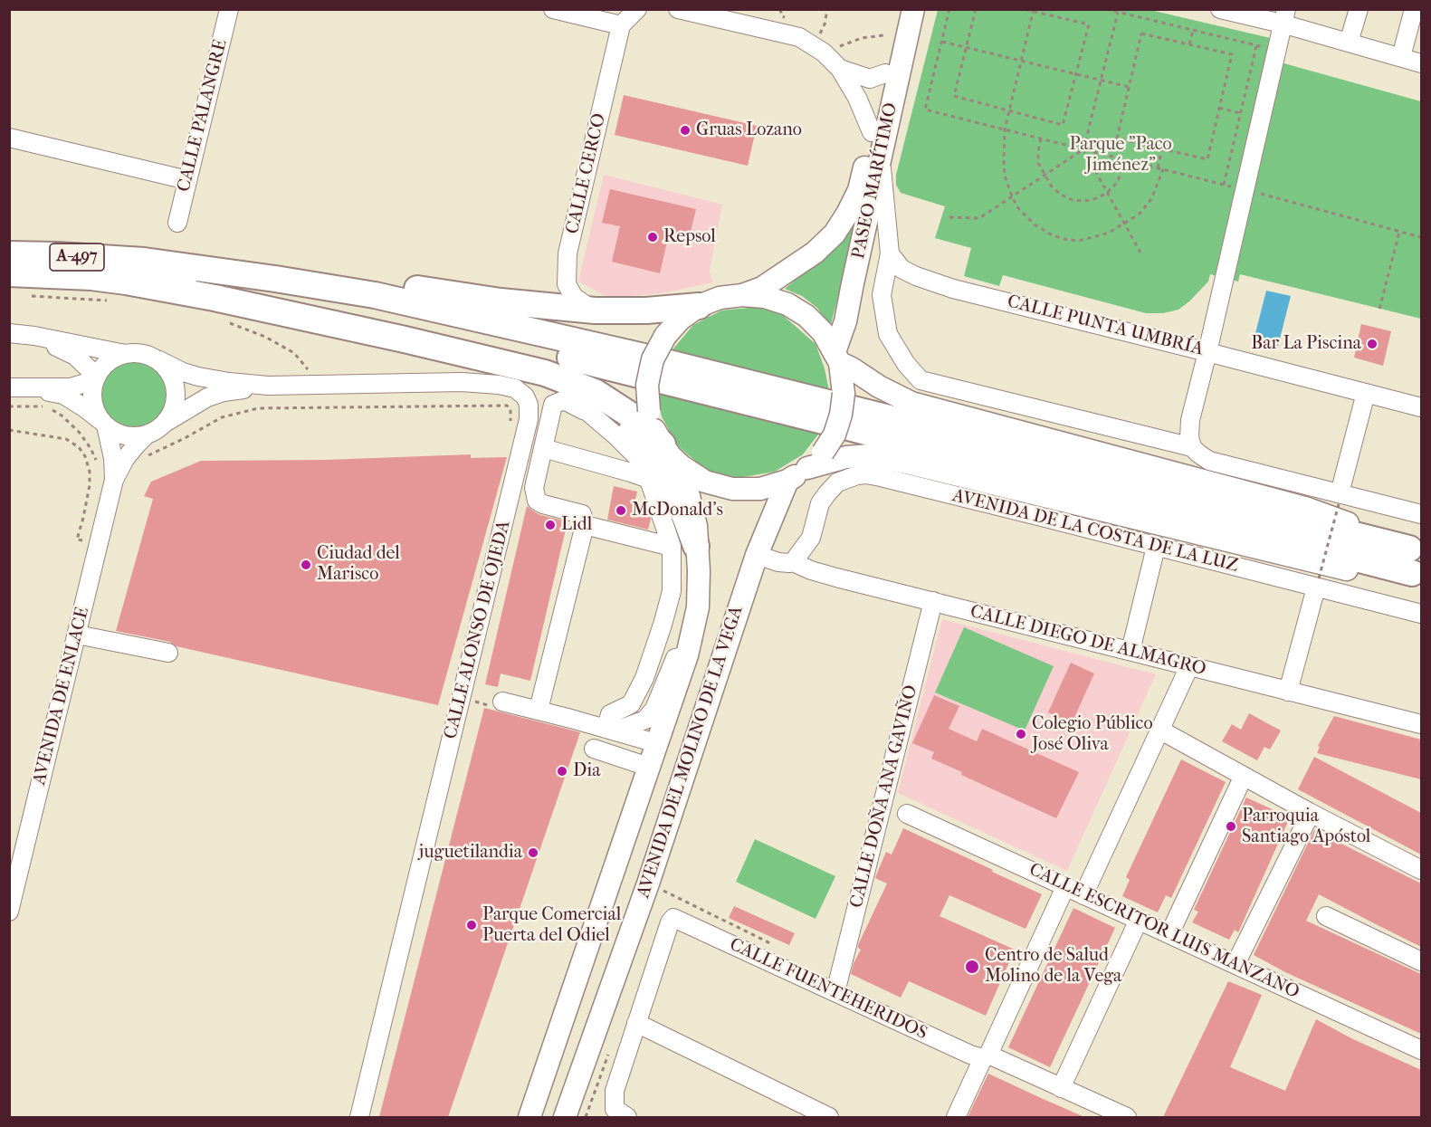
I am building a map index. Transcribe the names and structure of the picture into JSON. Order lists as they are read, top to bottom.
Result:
{
  "streets": {
    "highway": ["A-497"],
    "main road": ["PASEO MARÍTIMO", "AVENIDA DEL MOLINO DE LA VEGA"],
    "street": [
      "CALLE PALANGRE",
      "CALLE CERCO",
      "CALLE PUNTA UMBRÍA",
      "AVENIDA DE LA COSTA DE LA LUZ",
      "CALLE ALONSO DE OJEDA",
      "CALLE DIEGO DE ALMAGRO",
      "AVENIDA DE ENLACE",
      "CALLE DOÑA ANA GAVIÑO",
      "CALLE ESCRITOR LUIS MANZANO",
      "CALLE FUENTEHERIDOS"
    ]
  },
  "crossings": [
    ["AVENIDA DE LA COSTA DE LA LUZ", "CALLE DIEGO DE ALMAGRO"],
    ["CALLE ALONSO DE OJEDA", "AVENIDA DE ENLACE"],
    ["CALLE DIEGO DE ALMAGRO", "AVENIDA DEL MOLINO DE LA VEGA"],
    ["CALLE DIEGO DE ALMAGRO", "CALLE DOÑA ANA GAVIÑO"],
    ["AVENIDA DEL MOLINO DE LA VEGA", "CALLE FUENTEHERIDOS"],
    ["CALLE DOÑA ANA GAVIÑO", "CALLE FUENTEHERIDOS"]
  ],
  "parks": ["Parque \"Paco Jiménez\""],
  "places": [
    "Gruas Lozano",
    "Repsol",
    "Bar La Piscina",
    "McDonald's",
    "Lidl",
    "Ciudad del Marisco",
    "Colegio Público José Oliva",
    "Dia",
    "Parroquia Santiago Apóstol",
    "juguetilandia",
    "Parque Comercial Puerta del Odiel",
    "Centro de Salud Molino de la Vega"
  ]
}
